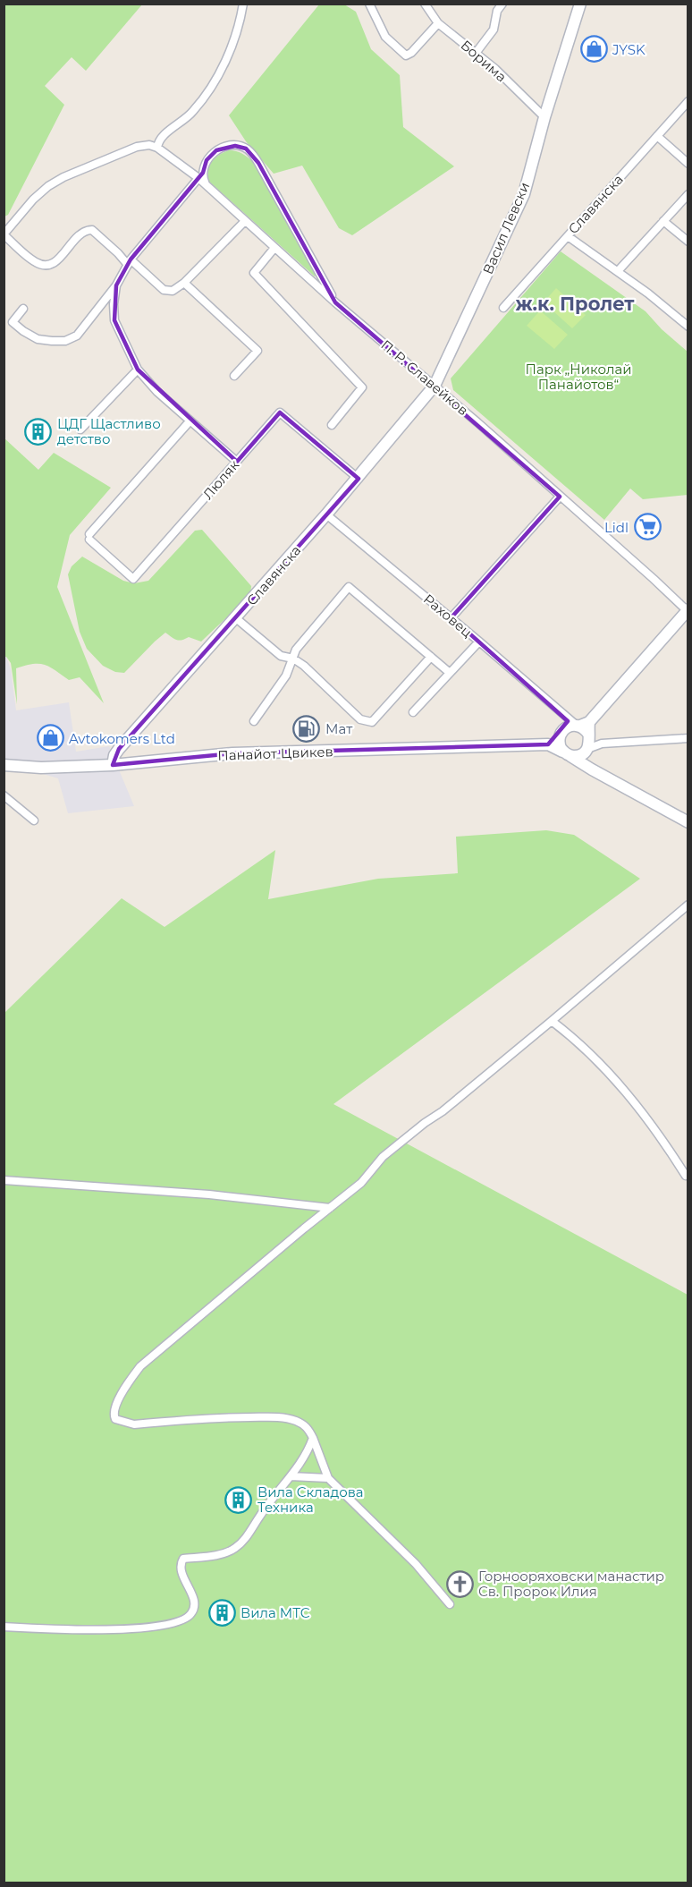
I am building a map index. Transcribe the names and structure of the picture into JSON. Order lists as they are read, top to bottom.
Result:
{
  "streets": {
    "street": [
      "Борима",
      "Славянска",
      "Васил Левски",
      "П. Р. Славейков",
      "Люляк",
      "Раховец",
      "Панайот Цвикев"
    ]
  },
  "crossings": [
    ["Борима", "Васил Левски"],
    ["Славянска", "Васил Левски"],
    ["Славянска", "П. Р. Славейков"],
    ["Славянска", "Люляк"],
    ["Славянска", "Раховец"],
    ["Славянска", "Панайот Цвикев"],
    ["Васил Левски", "П. Р. Славейков"]
  ],
  "districts": ["ж.к. Пролет"],
  "parks": ["Парк „Николай Панайотов“"],
  "places": {
    "shop": ["JYSK", "Avtokomers Ltd"],
    "building": ["ЦДГ Щастливо детство", "Вила Складова Техника", "Вила МТС"],
    "supermarket": ["Lidl"],
    "fuel station": ["Мат"],
    "church": ["Горнооряховски манастир Св. Пророк Илия"]
  }
}
